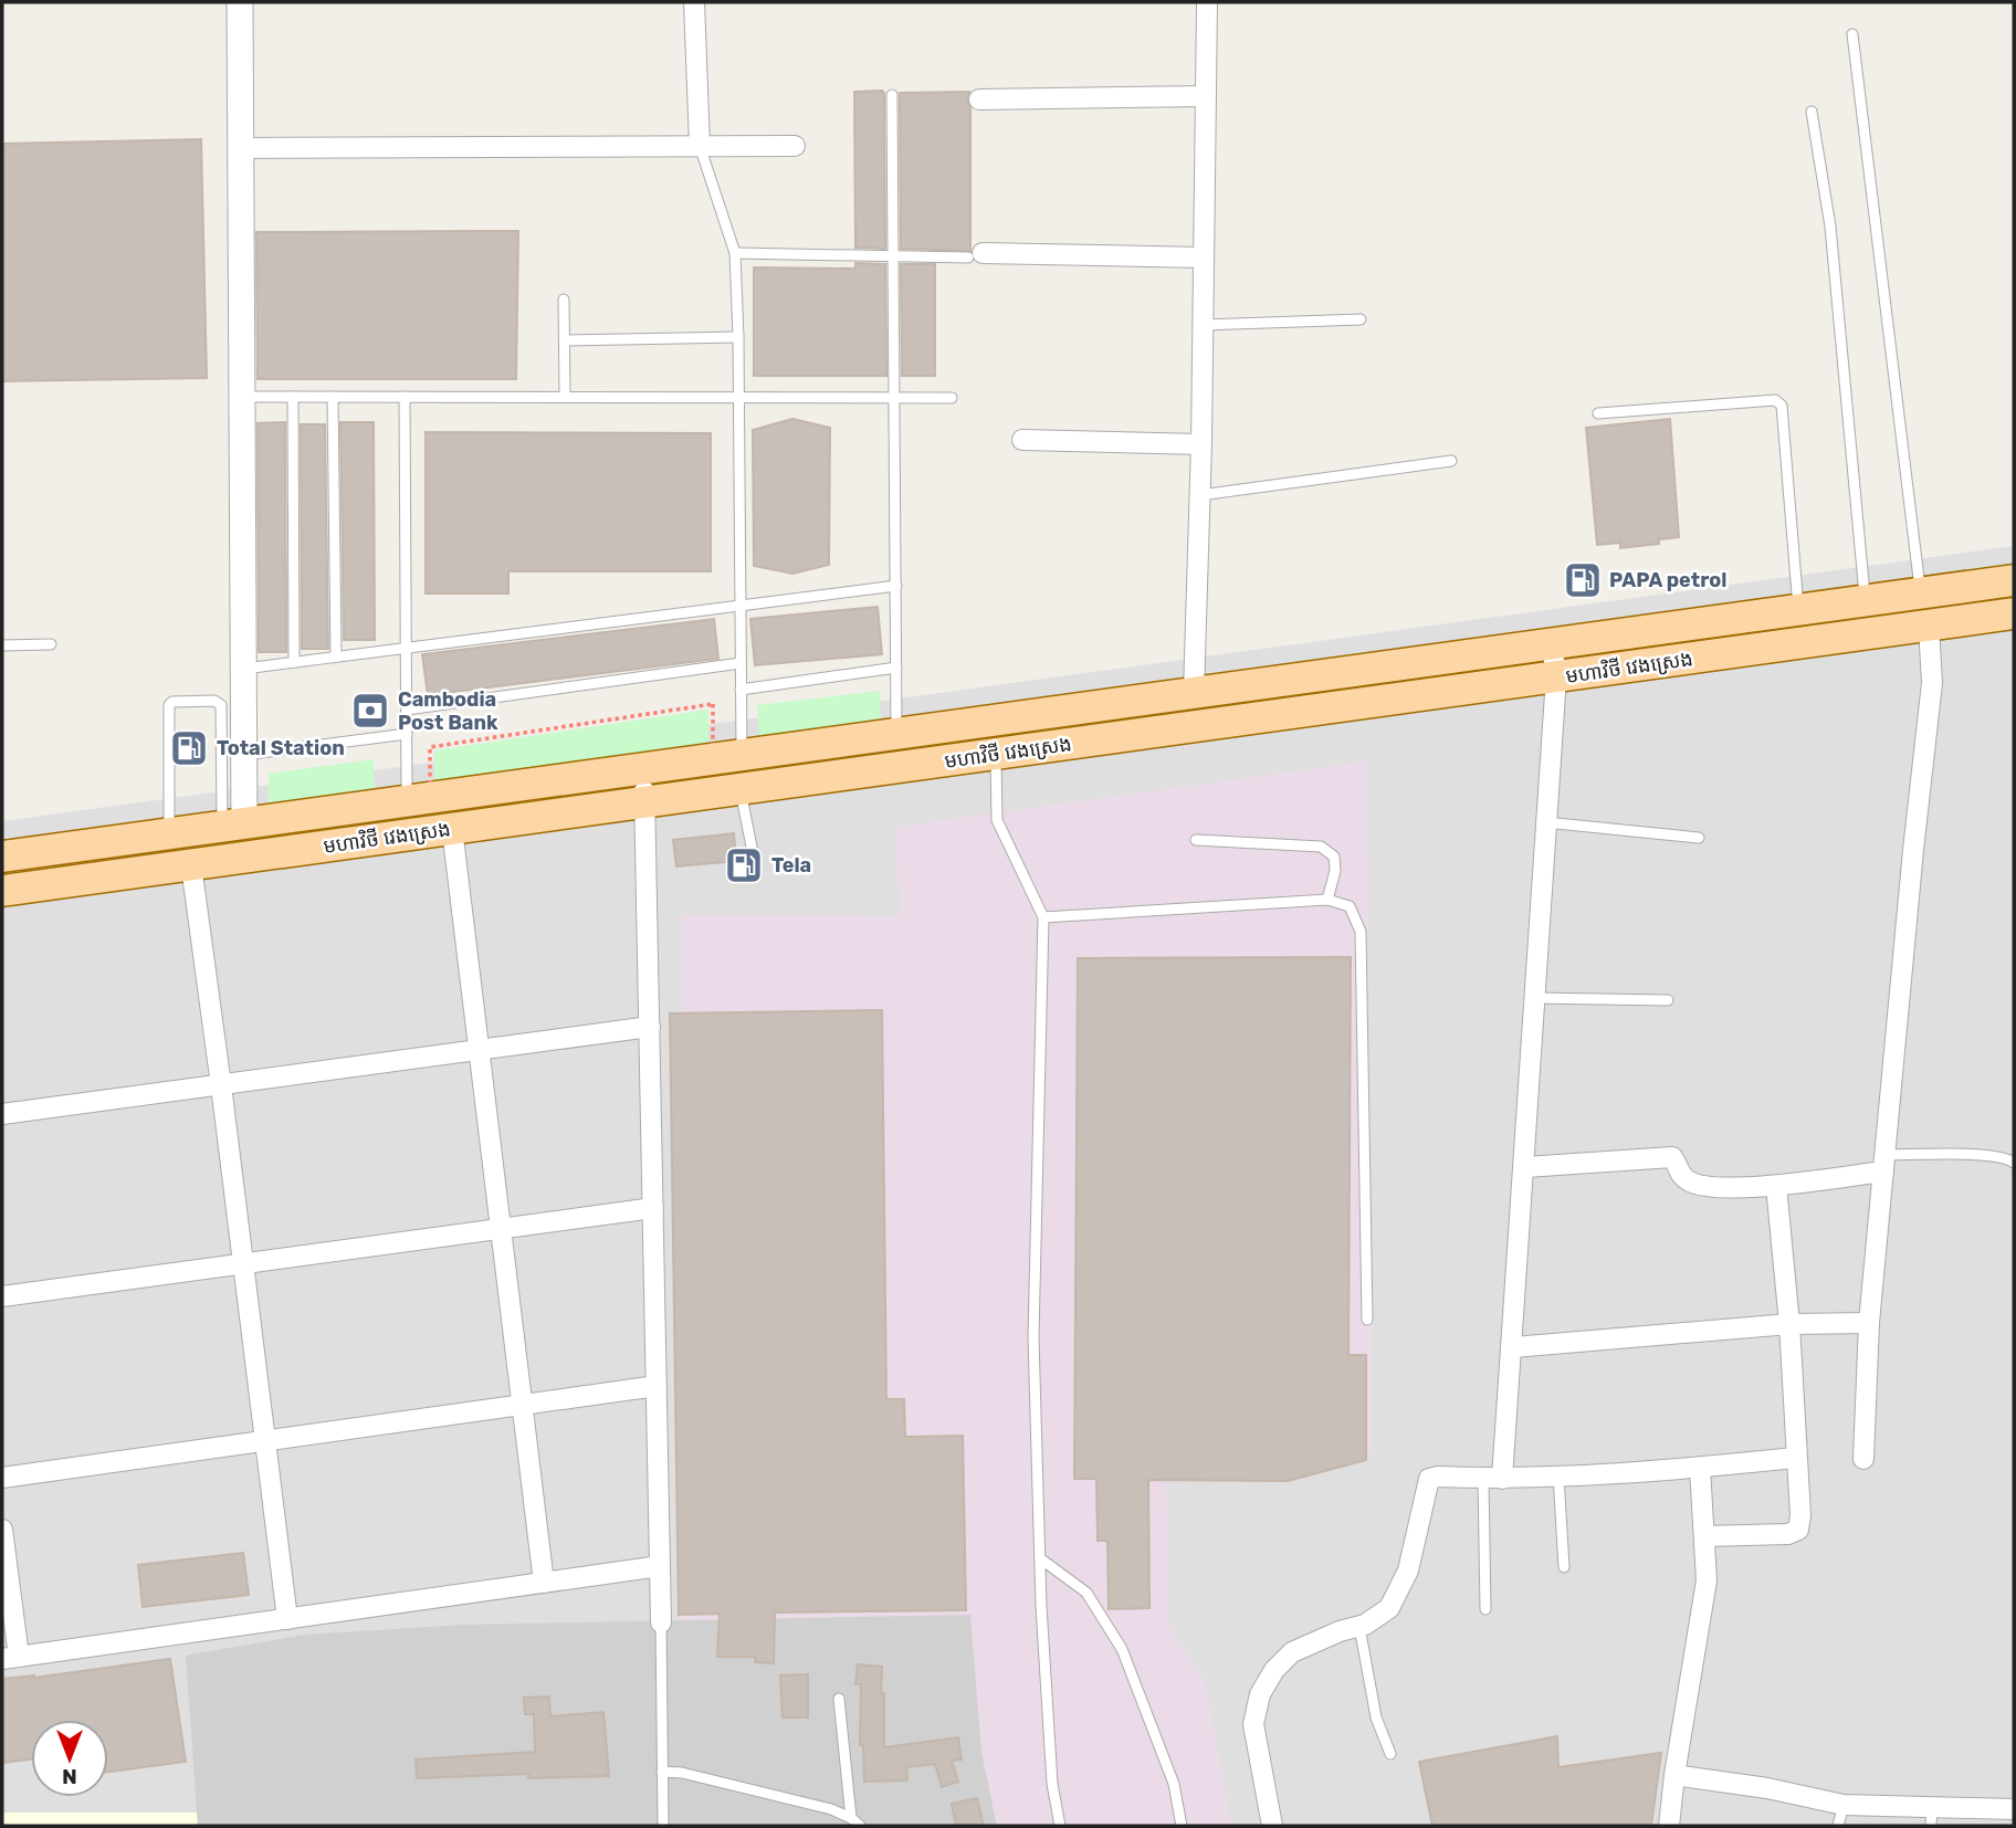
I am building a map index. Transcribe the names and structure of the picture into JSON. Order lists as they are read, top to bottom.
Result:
{
  "streets": {
    "main road": ["មហាវិថី វេងស្រេង"]
  },
  "places": {
    "fuel station": ["PAPA petrol", "Total Station", "Tela"],
    "bank": ["Cambodia Post Bank"]
  },
  "north": "bottom"
}
